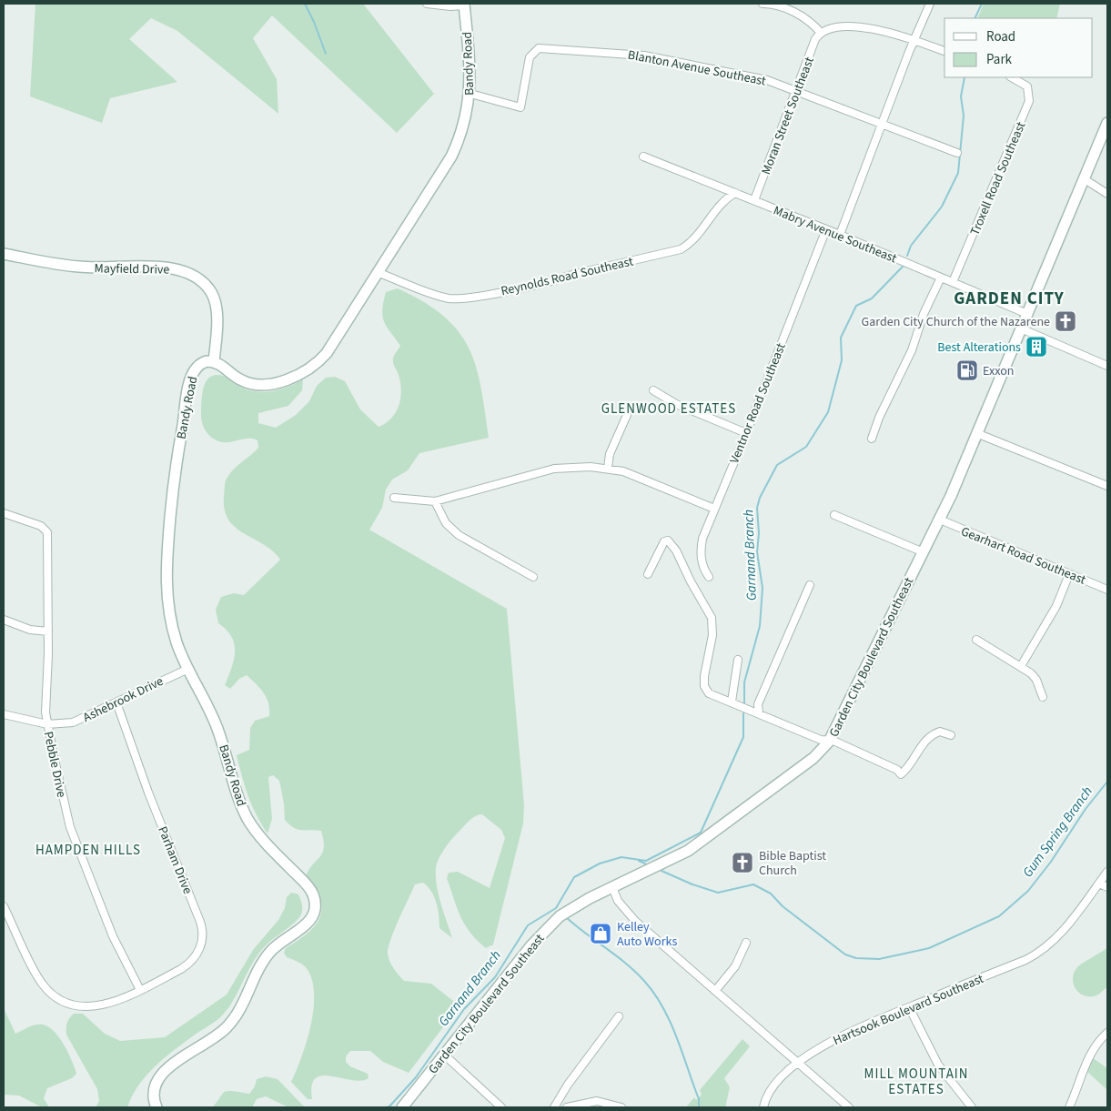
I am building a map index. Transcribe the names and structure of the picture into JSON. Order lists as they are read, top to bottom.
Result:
{
  "streets": {
    "street": [
      "Bandy Road",
      "Blanton Avenue Southeast",
      "Moran Street Southeast",
      "Troxell Road Southeast",
      "Mabry Avenue Southeast",
      "Mayfield Drive",
      "Reynolds Road Southeast",
      "Ventnor Road Southeast",
      "Gearhart Road Southeast",
      "Garden City Boulevard Southeast",
      "Ashebrook Drive",
      "Pebble Drive",
      "Parham Drive",
      "Hartsook Boulevard Southeast"
    ]
  },
  "crossings": [
    ["Bandy Road", "Blanton Avenue Southeast"],
    ["Bandy Road", "Mayfield Drive"],
    ["Bandy Road", "Reynolds Road Southeast"],
    ["Bandy Road", "Ashebrook Drive"],
    ["Blanton Avenue Southeast", "Moran Street Southeast"],
    ["Moran Street Southeast", "Mabry Avenue Southeast"],
    ["Troxell Road Southeast", "Mabry Avenue Southeast"],
    ["Mabry Avenue Southeast", "Reynolds Road Southeast"],
    ["Mabry Avenue Southeast", "Ventnor Road Southeast"],
    ["Mabry Avenue Southeast", "Garden City Boulevard Southeast"],
    ["Gearhart Road Southeast", "Garden City Boulevard Southeast"],
    ["Ashebrook Drive", "Pebble Drive"],
    ["Ashebrook Drive", "Parham Drive"],
    ["Pebble Drive", "Parham Drive"]
  ],
  "districts": [
    "GARDEN CITY",
    "GLENWOOD ESTATES",
    "HAMPDEN HILLS",
    "MILL MOUNTAIN ESTATES"
  ],
  "water": ["Garnand Branch", "Gum Spring Branch"],
  "places": {
    "church": ["Garden City Church of the Nazarene", "Bible Baptist Church"],
    "building": ["Best Alterations"],
    "fuel station": ["Exxon"],
    "shop": ["Kelley Auto Works"]
  },
  "legend": ["Road", "Park"]
}
